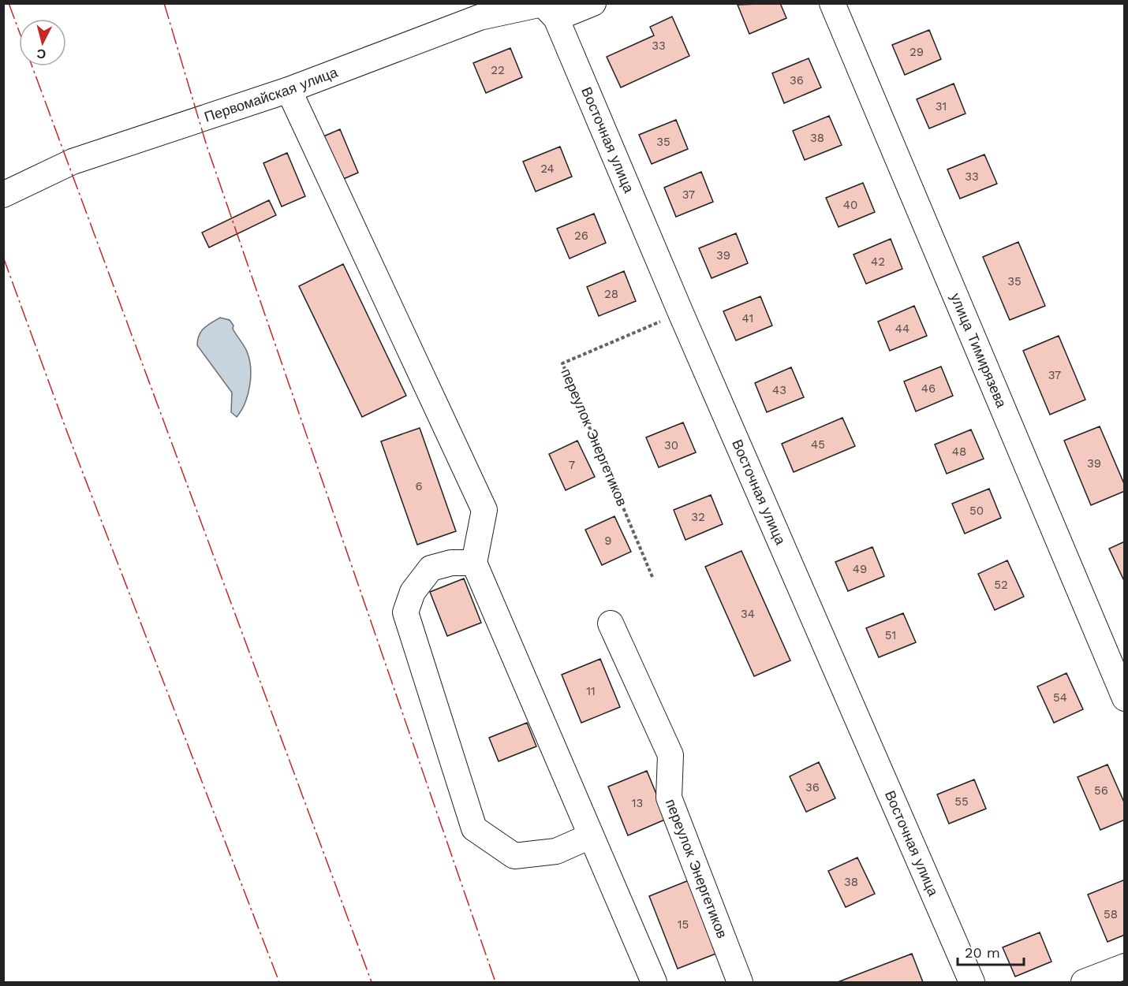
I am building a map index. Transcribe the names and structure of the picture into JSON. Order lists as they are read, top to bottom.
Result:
{
  "streets": {
    "street": [
      "Первомайская улица",
      "Восточная улица",
      "улица Тимирязева",
      "переулок Энергетиков"
    ]
  },
  "crossings": [
    ["Первомайская улица", "Восточная улица"],
    ["Восточная улица", "переулок Энергетиков"]
  ],
  "house_numbers": [
    "33",
    "29",
    "22",
    "36",
    "31",
    "38",
    "35",
    "24",
    "33",
    "37",
    "40",
    "26",
    "39",
    "42",
    "35",
    "28",
    "41",
    "44",
    "37",
    "46",
    "43",
    "45",
    "30",
    "48",
    "39",
    "7",
    "6",
    "50",
    "32",
    "9",
    "49",
    "52",
    "34",
    "51",
    "11",
    "54",
    "36",
    "56",
    "55",
    "13",
    "38",
    "58",
    "15"
  ],
  "scale_bar": "20 m",
  "north": "bottom"
}
